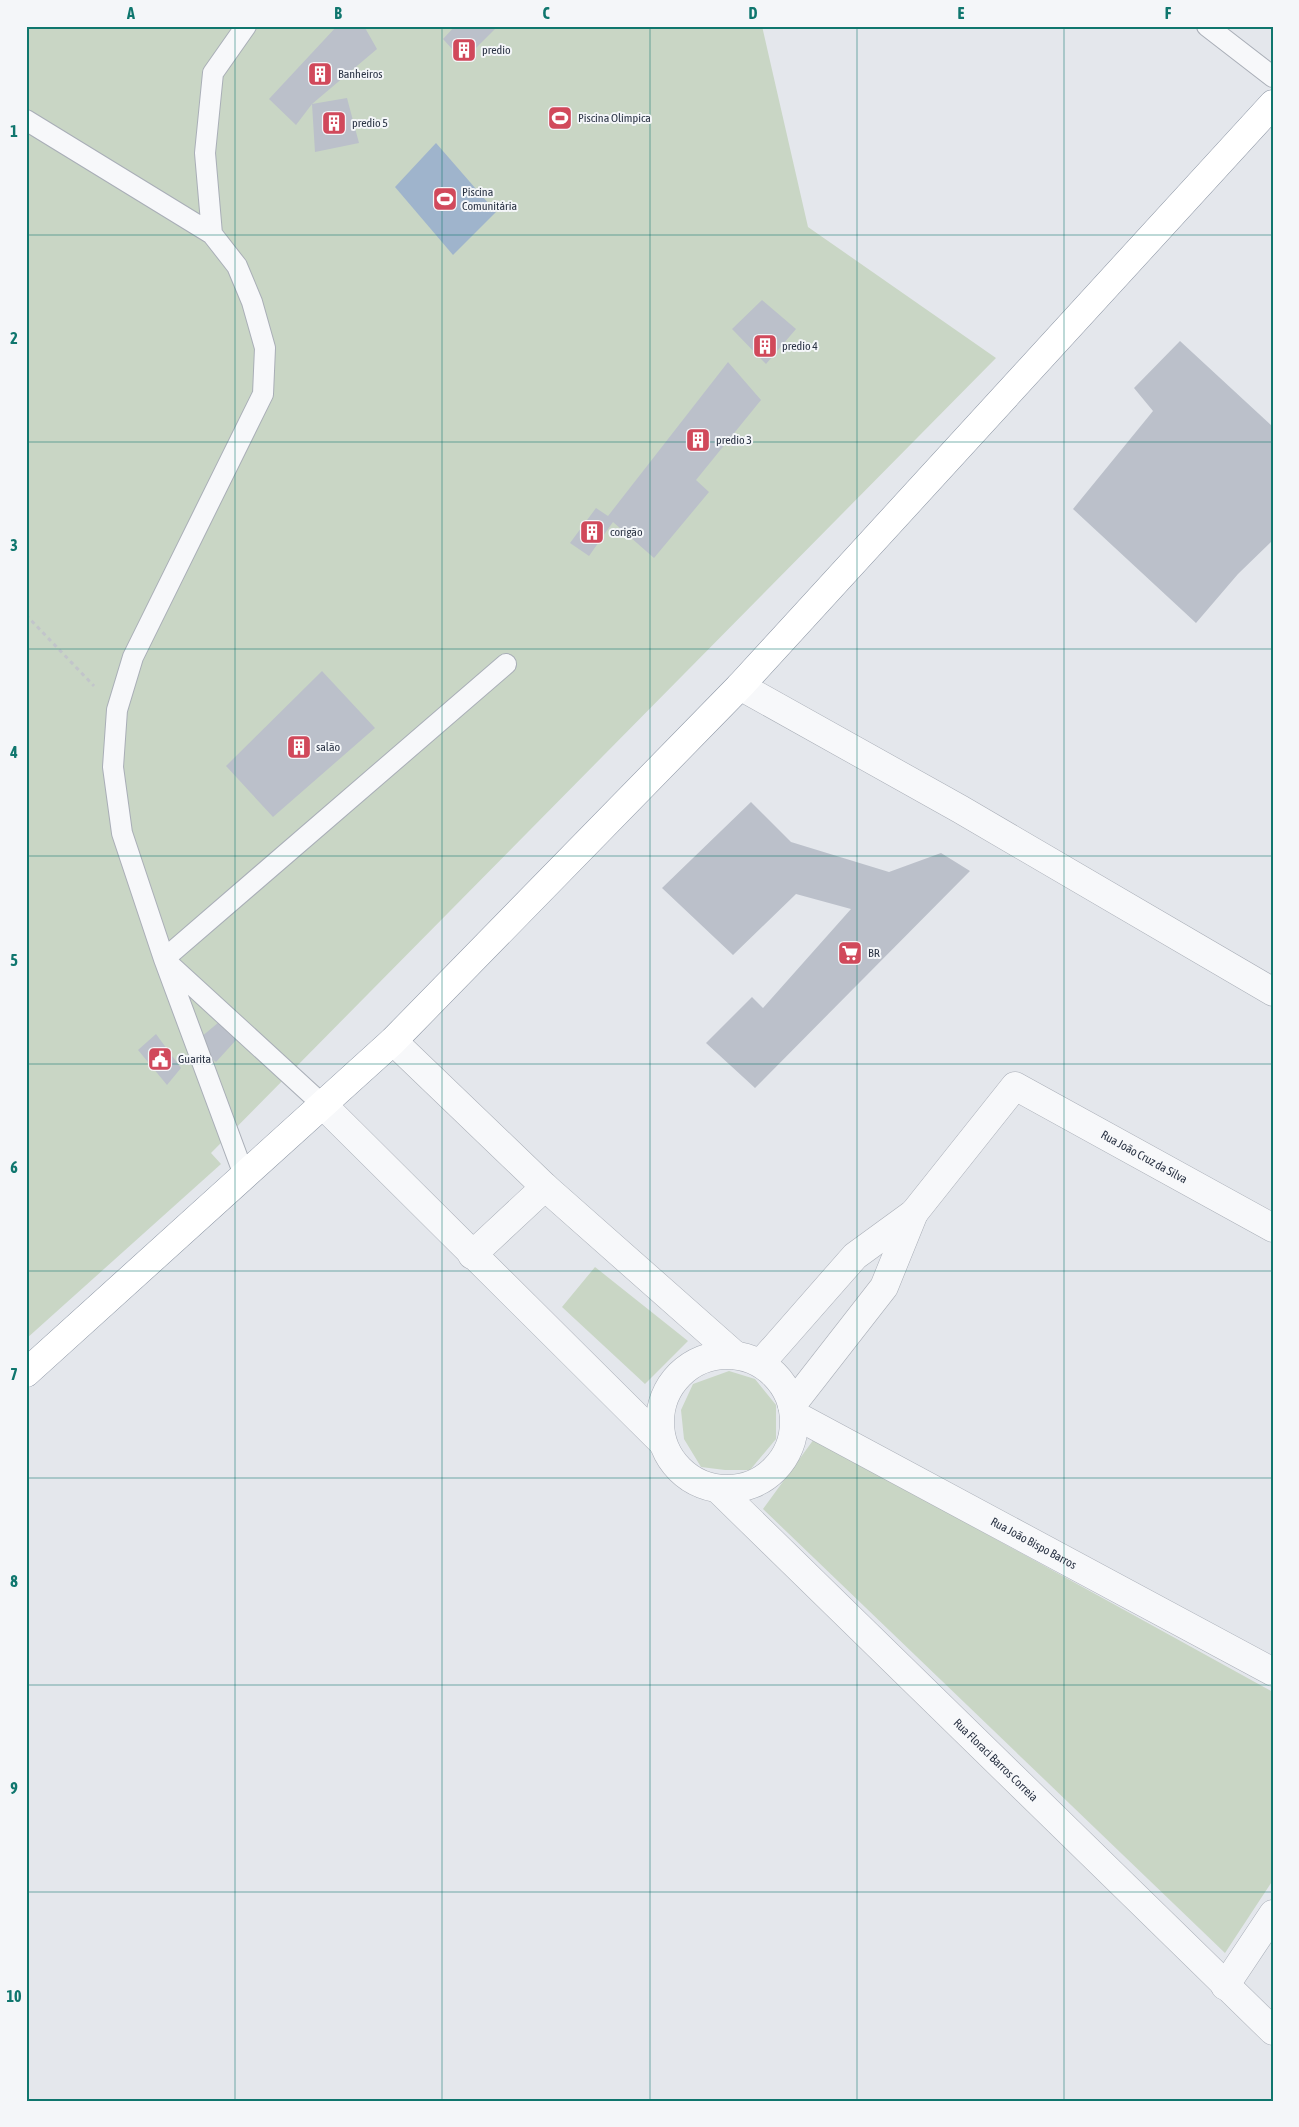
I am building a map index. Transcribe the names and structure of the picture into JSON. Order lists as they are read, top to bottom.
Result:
{
  "streets": {
    "street": ["Rua João Cruz da Silva", "Rua João Bispo Barros", "Rua Floraci Barros Correia"]
  },
  "crossings": [
    ["Rua João Bispo Barros", "Rua Floraci Barros Correia"]
  ],
  "places": {
    "building": [
      "predio",
      "Banheiros",
      "predio 5",
      "predio 4",
      "predio 3",
      "corigão",
      "salão"
    ],
    "sports": ["Piscina Olímpica", "Piscina Comunitária"],
    "supermarket": ["BR"],
    "public building": ["Guarita"]
  },
  "grid": {
    "columns": [
      "A",
      "B",
      "C",
      "D",
      "E",
      "F"
    ],
    "rows": [
      "1",
      "2",
      "3",
      "4",
      "5",
      "6",
      "7",
      "8",
      "9",
      "10"
    ]
  }
}
